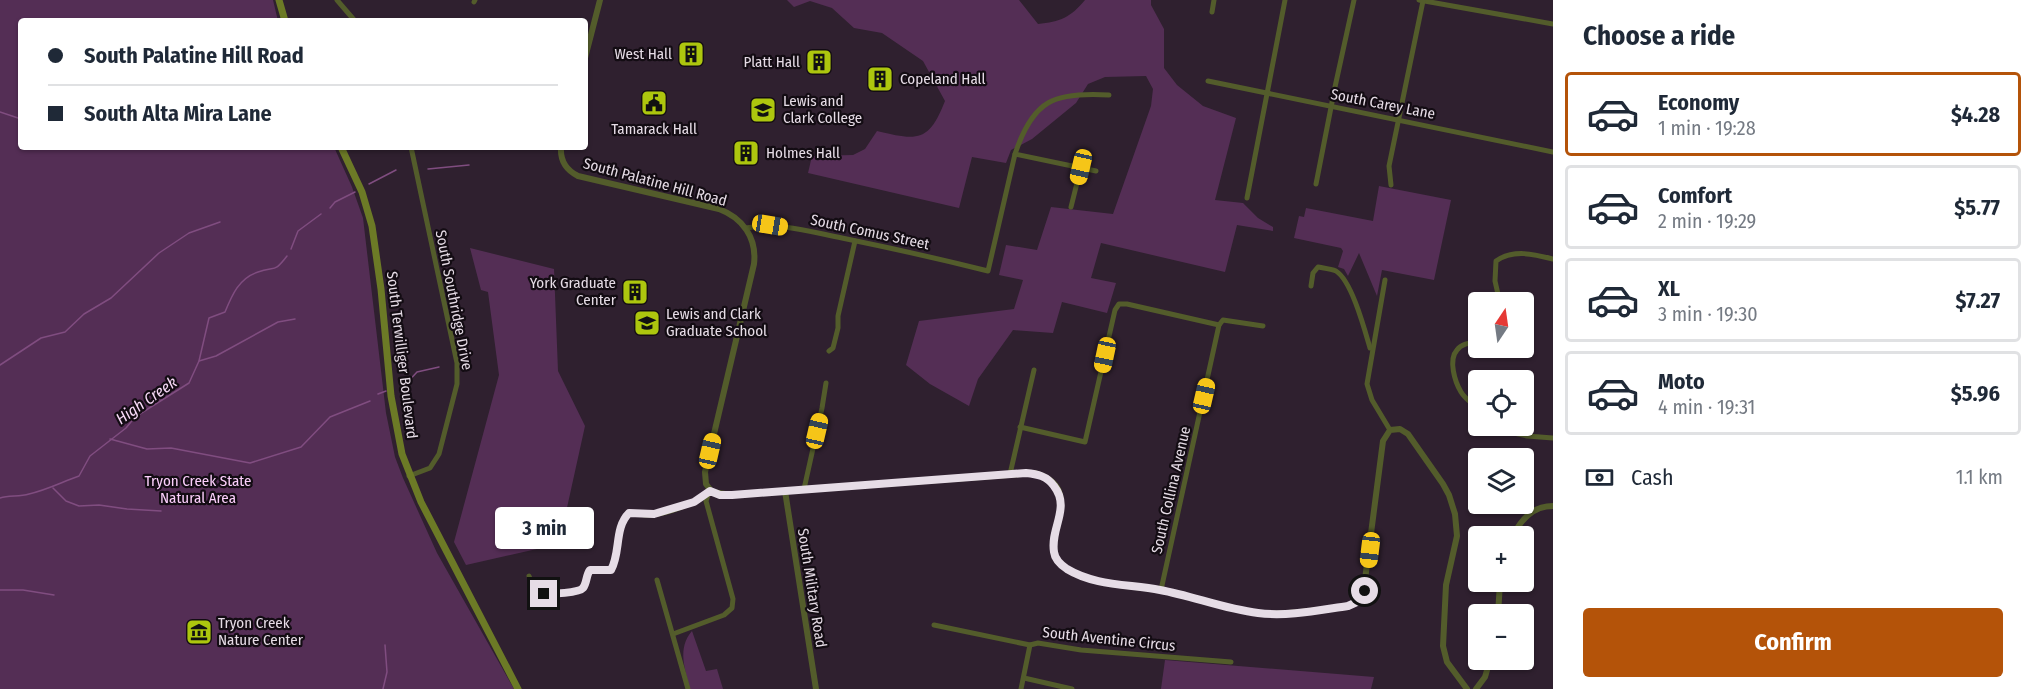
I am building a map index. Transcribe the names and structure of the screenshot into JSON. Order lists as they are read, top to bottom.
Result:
{
  "streets": {
    "main road": ["South Terwilliger Boulevard"],
    "street": [
      "South Carey Lane",
      "South Palatine Hill Road",
      "South Comus Street",
      "South Southridge Drive",
      "South Collina Avenue",
      "South Military Road",
      "South Aventine Circus"
    ]
  },
  "crossings": [
    ["South Palatine Hill Road", "South Comus Street"],
    ["South Southridge Drive", "South Terwilliger Boulevard"]
  ],
  "water": ["High Creek"],
  "parks": ["Tryon Creek State Natural Area"],
  "places": {
    "building": [
      "West Hall",
      "Platt Hall",
      "Copeland Hall",
      "Holmes Hall",
      "York Graduate Center"
    ],
    "public building": ["Tamarack Hall"],
    "school or university": ["Lewis and Clark College", "Lewis and Clark Graduate School"],
    "museum": ["Tryon Creek Nature Center"]
  },
  "north": "top",
  "page": {
    "heading": "Choose a ride",
    "banner": ["South Palatine Hill Road", "South Alta Mira Lane"],
    "list": [
      {
        "name": "Economy",
        "note": "1 min · 19:28",
        "value": "$4.28"
      },
      {
        "name": "Comfort",
        "note": "2 min · 19:29",
        "value": "$5.77"
      },
      {
        "name": "XL",
        "note": "3 min · 19:30",
        "value": "$7.27"
      },
      {
        "name": "Moto",
        "note": "4 min · 19:31",
        "value": "$5.96"
      }
    ],
    "map_buttons": ["+", "−"],
    "pay": ["Cash", "1.1 km"],
    "bubble": "3 min",
    "buttons": "Confirm"
  }
}
